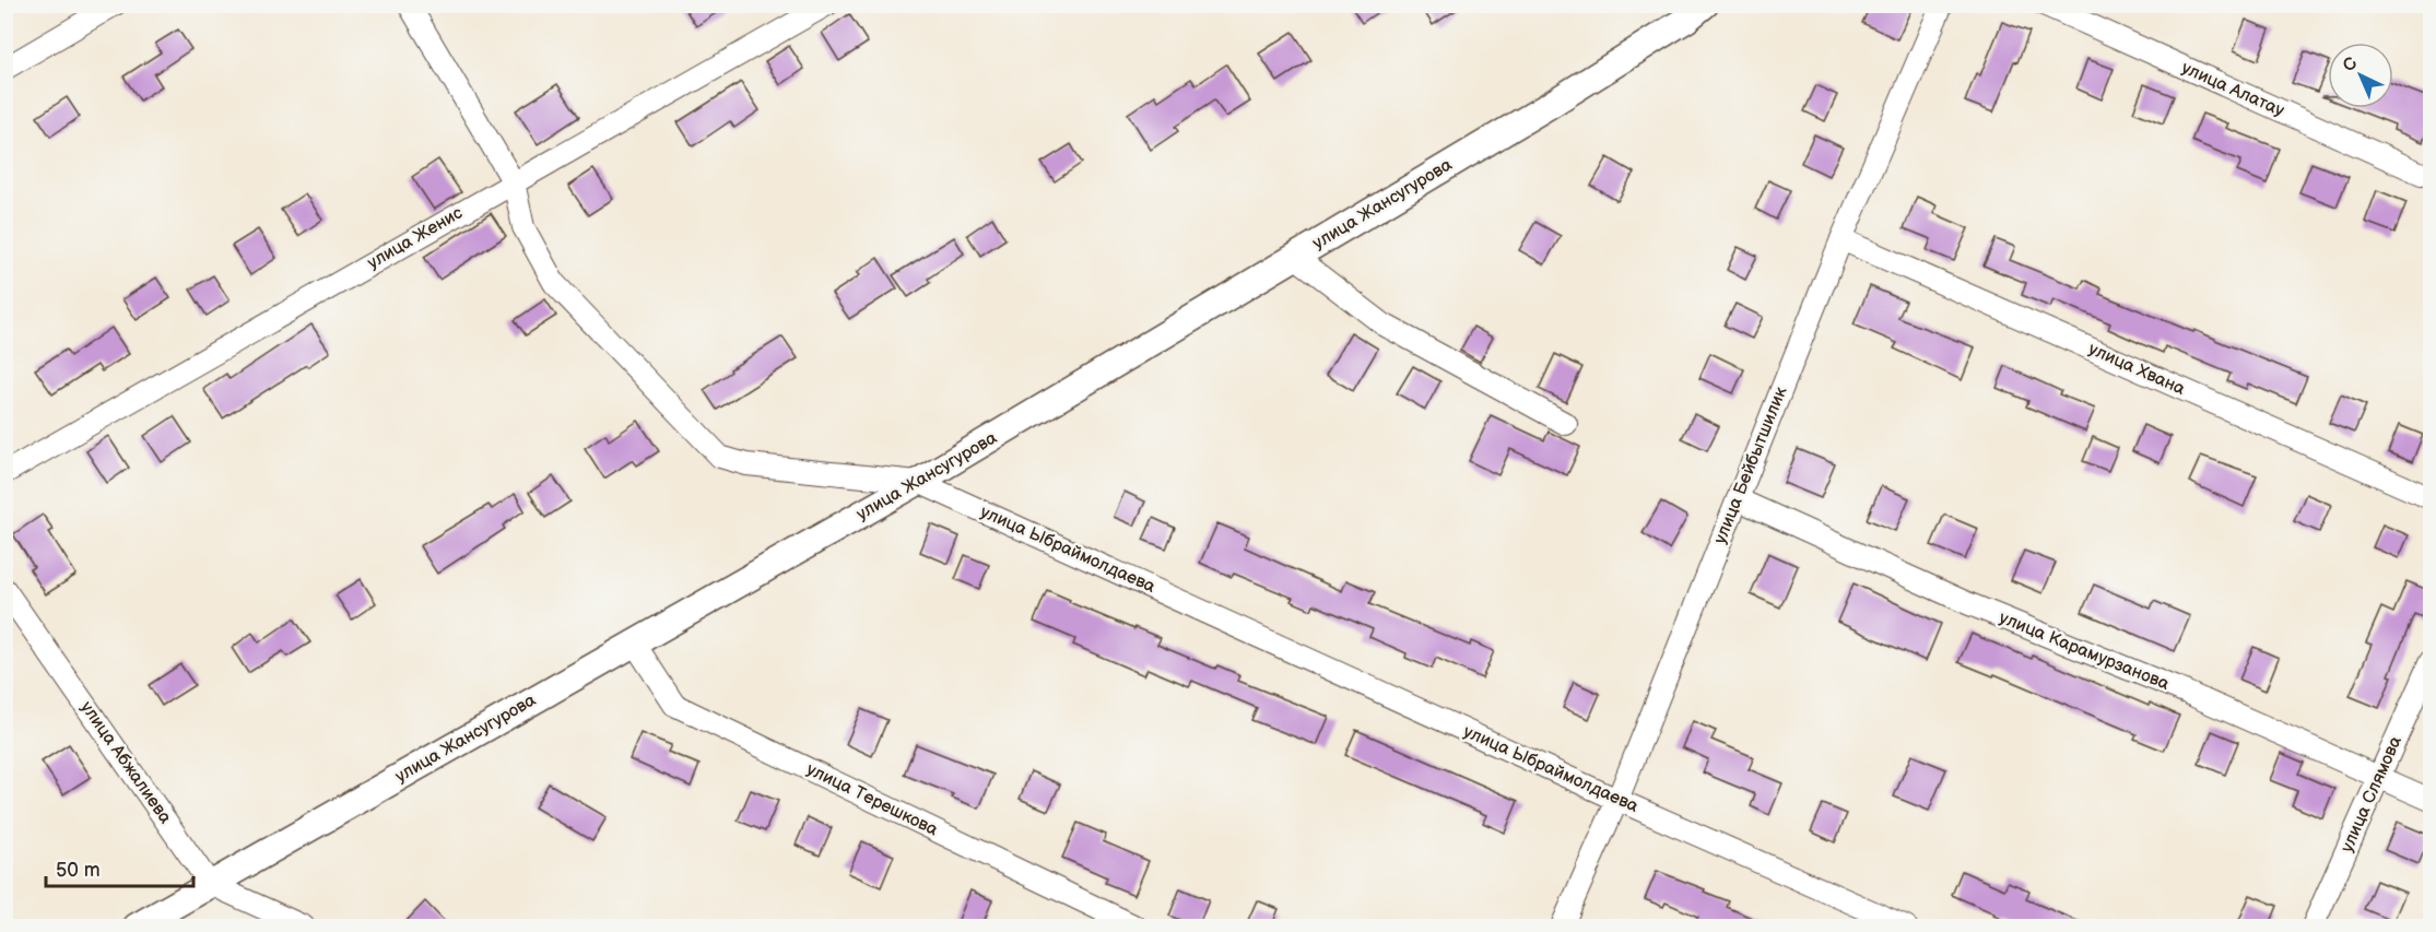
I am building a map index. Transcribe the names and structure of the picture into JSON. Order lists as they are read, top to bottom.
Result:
{
  "streets": {
    "main road": ["улица Жансугурова"],
    "street": [
      "улица Алатау",
      "улица Женис",
      "улица Хвана",
      "улица Бейбытшилик",
      "улица Ыбраймолдаева",
      "улица Карамурзанова",
      "улица Абжалиева",
      "улица Слямова",
      "улица Терешкова"
    ]
  },
  "crossings": [
    ["улица Жансугурова", "улица Ыбраймолдаева"],
    ["улица Жансугурова", "улица Абжалиева"],
    ["улица Жансугурова", "улица Терешкова"],
    ["улица Женис", "улица Ыбраймолдаева"],
    ["улица Хвана", "улица Бейбытшилик"],
    ["улица Бейбытшилик", "улица Ыбраймолдаева"],
    ["улица Бейбытшилик", "улица Карамурзанова"],
    ["улица Карамурзанова", "улица Слямова"]
  ],
  "scale_bar": "50 m",
  "north": "top left"
}
